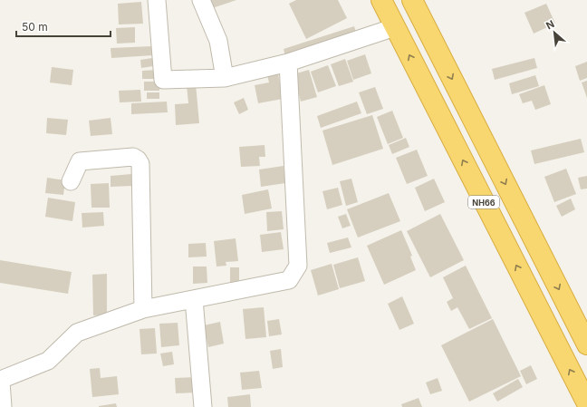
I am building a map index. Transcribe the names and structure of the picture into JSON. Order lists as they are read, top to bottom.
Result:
{
  "streets": {
    "highway": ["NH66"]
  },
  "scale_bar": "50 m",
  "north": "top left"
}
